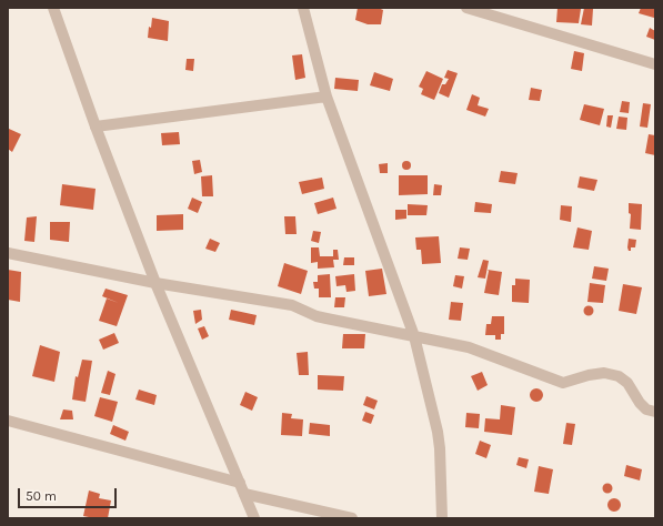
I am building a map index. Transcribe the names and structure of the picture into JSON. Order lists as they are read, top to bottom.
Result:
{
  "scale_bar": "50 m"
}
